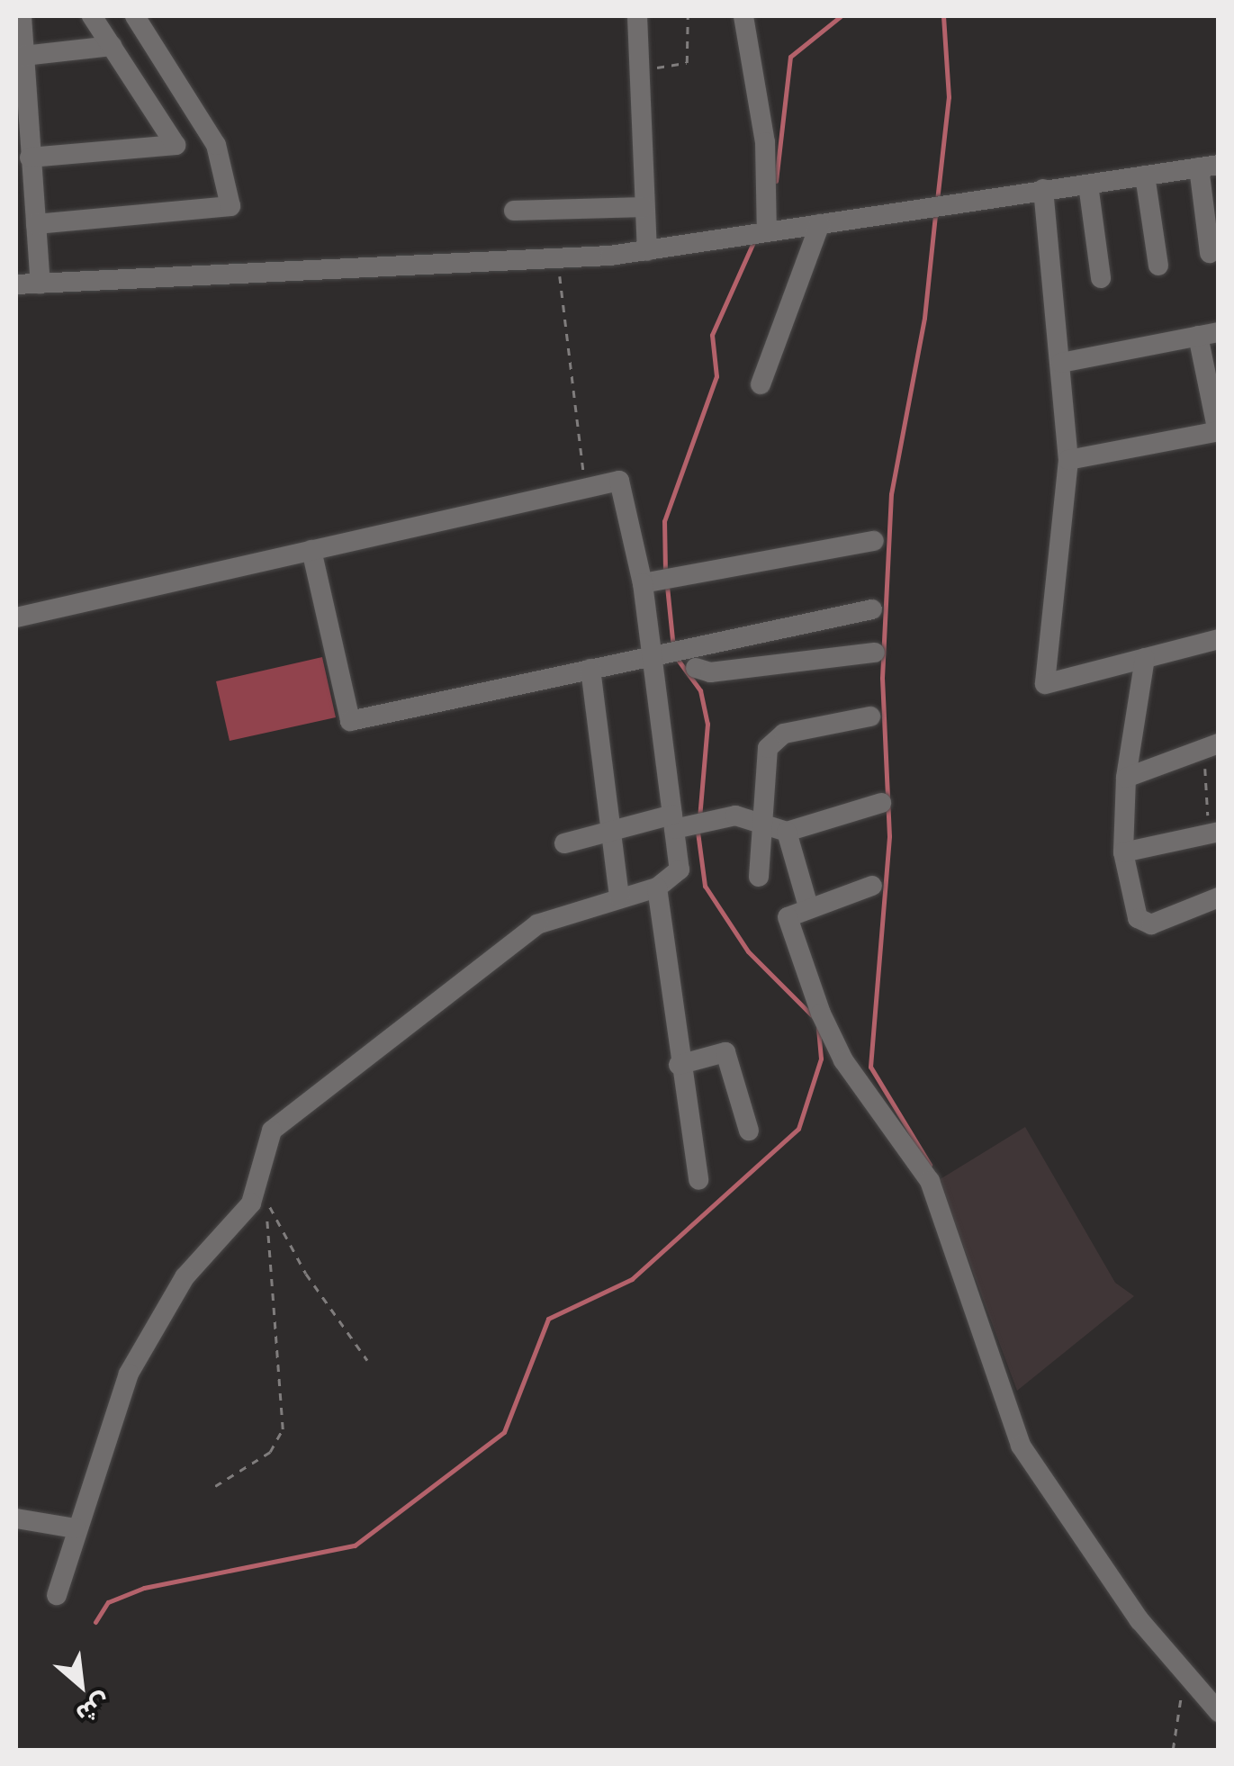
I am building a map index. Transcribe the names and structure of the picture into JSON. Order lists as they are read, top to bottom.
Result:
{
  "north": "bottom right"
}
